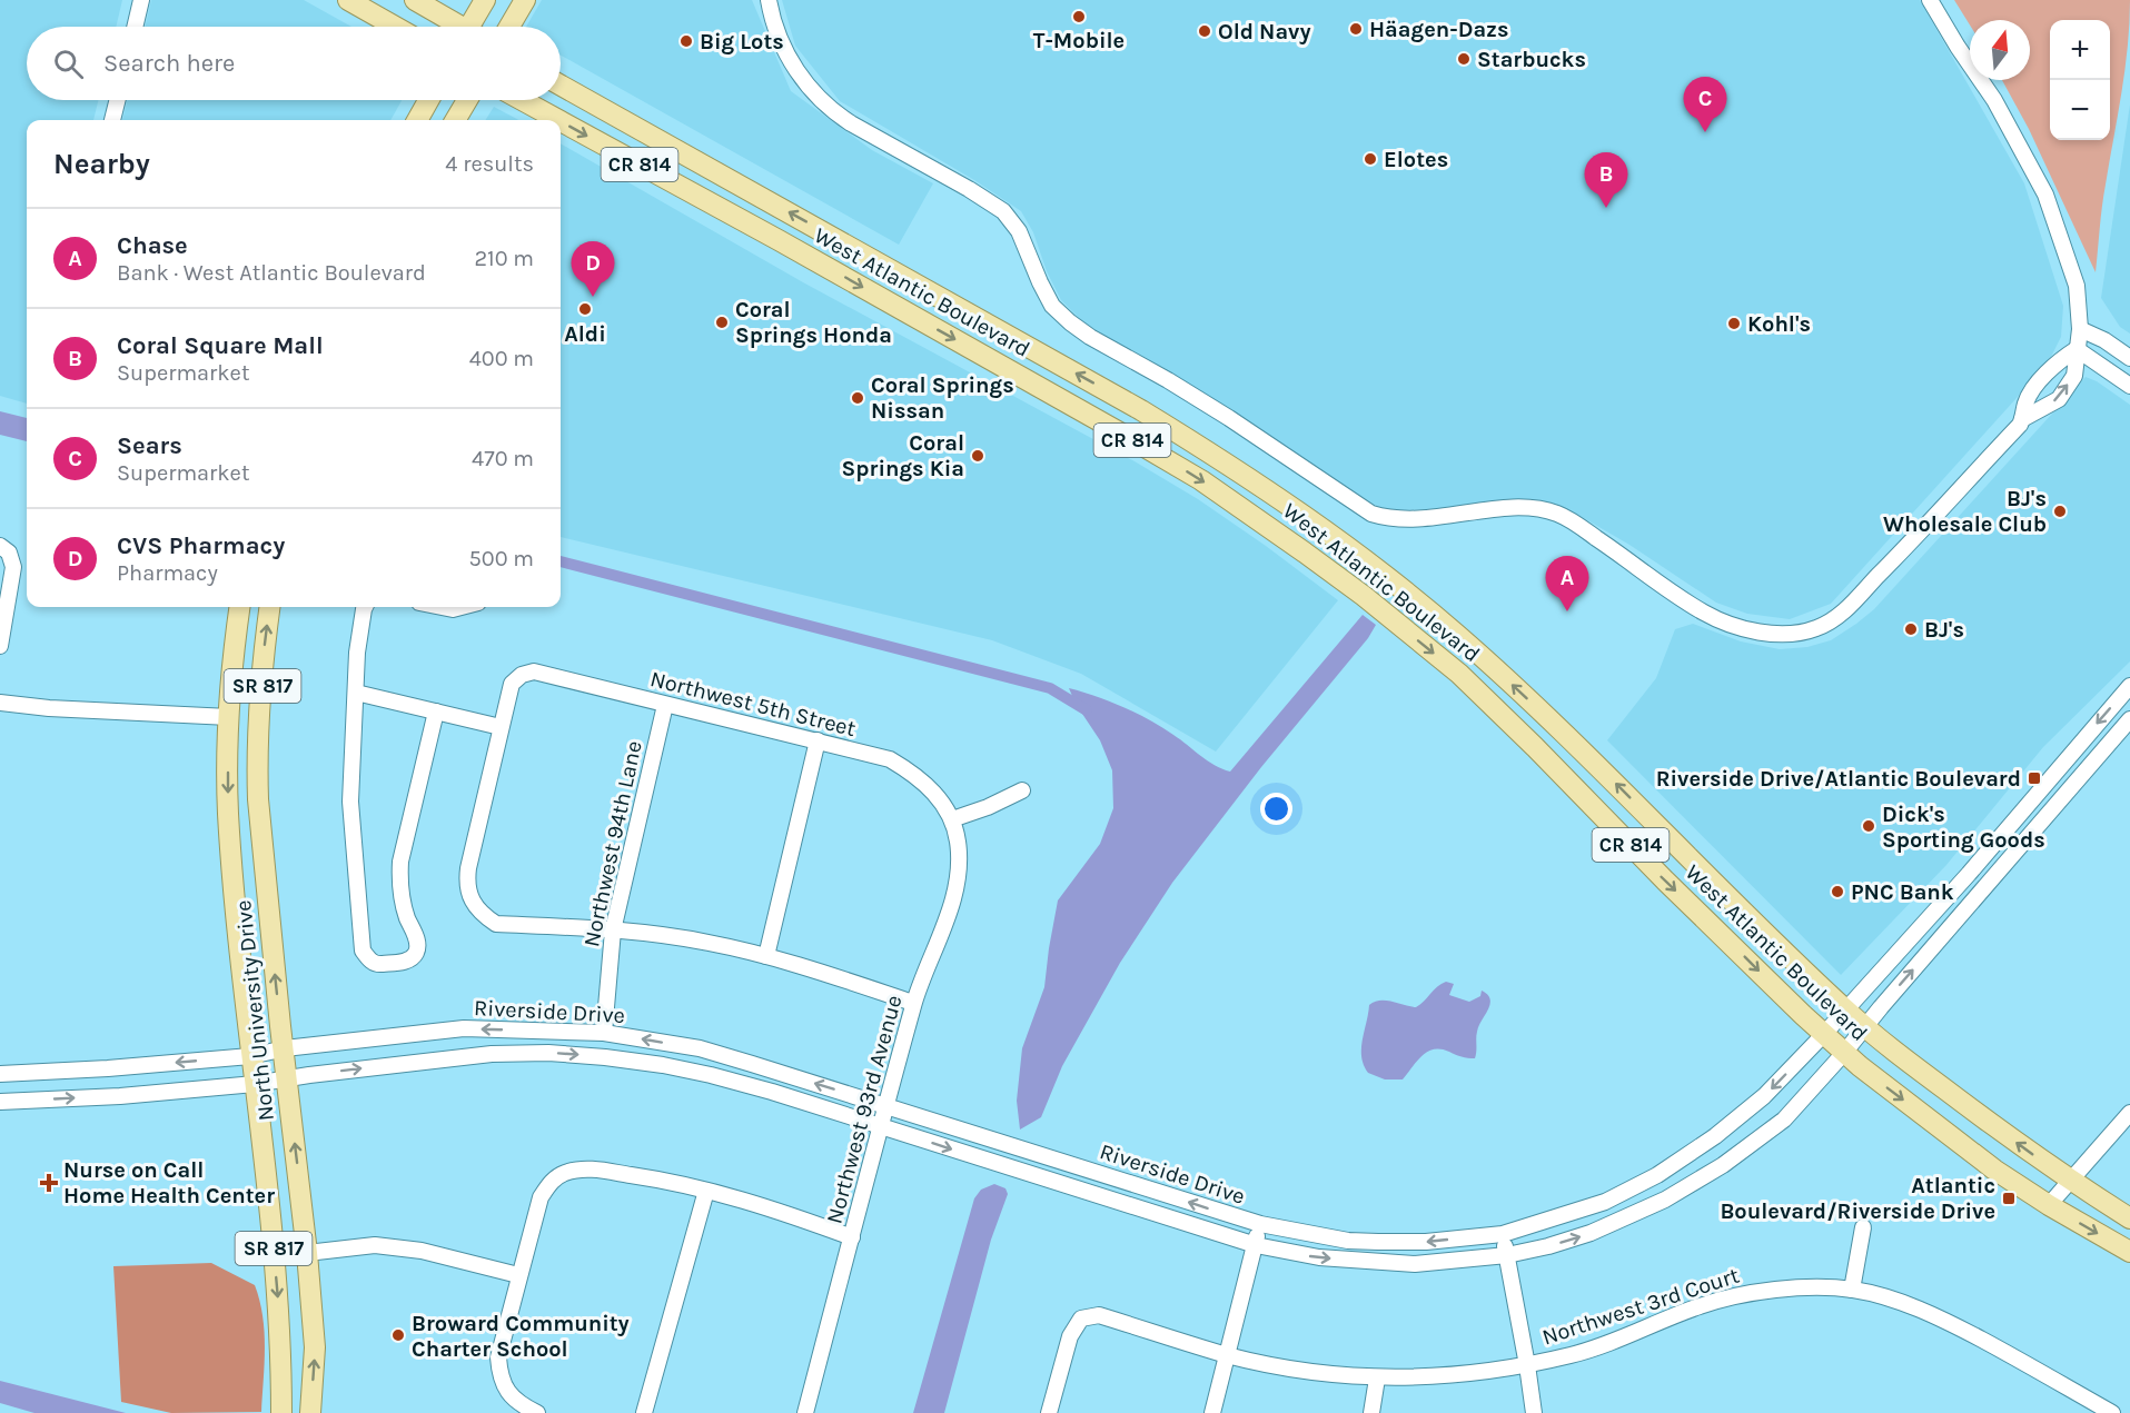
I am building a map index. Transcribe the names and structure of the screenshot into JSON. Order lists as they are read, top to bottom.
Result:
{
  "streets": {
    "main road": [
      "CR 814",
      "West Atlantic Boulevard",
      "SR 817",
      "North University Drive"
    ],
    "street": [
      "Northwest 5th Street",
      "Northwest 94th Lane",
      "Riverside Drive",
      "Northwest 93rd Avenue",
      "Northwest 3rd Court"
    ]
  },
  "crossings": [
    ["West Atlantic Boulevard", "Riverside Drive"],
    ["Northwest 5th Street", "Northwest 94th Lane"],
    ["Northwest 5th Street", "Northwest 93rd Avenue"],
    ["Northwest 94th Lane", "Riverside Drive"],
    ["North University Drive", "Riverside Drive"],
    ["Riverside Drive", "Northwest 93rd Avenue"]
  ],
  "places": {
    "other": [
      "T-Mobile",
      "Häagen-Dazs",
      "Old Navy",
      "Big Lots",
      "Starbucks",
      "Elotes",
      "Aldi",
      "Coral Springs Honda",
      "Kohl's",
      "Coral Springs Nissan",
      "Coral Springs Kia",
      "BJ's Wholesale Club",
      "BJ's",
      "Dick's Sporting Goods",
      "PNC Bank",
      "Broward Community Charter School"
    ],
    "transit": ["Riverside Drive/Atlantic Boulevard", "Atlantic Boulevard/Riverside Drive"],
    "health": ["Nurse on Call Home Health Center"]
  },
  "north": "top",
  "page": {
    "map_buttons": ["+", "−"],
    "search": "Search here",
    "pins": [
      "C",
      "B",
      "D",
      "A"
    ],
    "heading": ["Nearby", "4 results"],
    "list": [
      {
        "mark": "A",
        "name": "Chase",
        "note": "Bank · West Atlantic Boulevard",
        "value": "210 m"
      },
      {
        "mark": "B",
        "name": "Coral Square Mall",
        "note": "Supermarket",
        "value": "400 m"
      },
      {
        "mark": "C",
        "name": "Sears",
        "note": "Supermarket",
        "value": "470 m"
      },
      {
        "mark": "D",
        "name": "CVS Pharmacy",
        "note": "Pharmacy",
        "value": "500 m"
      }
    ]
  }
}
